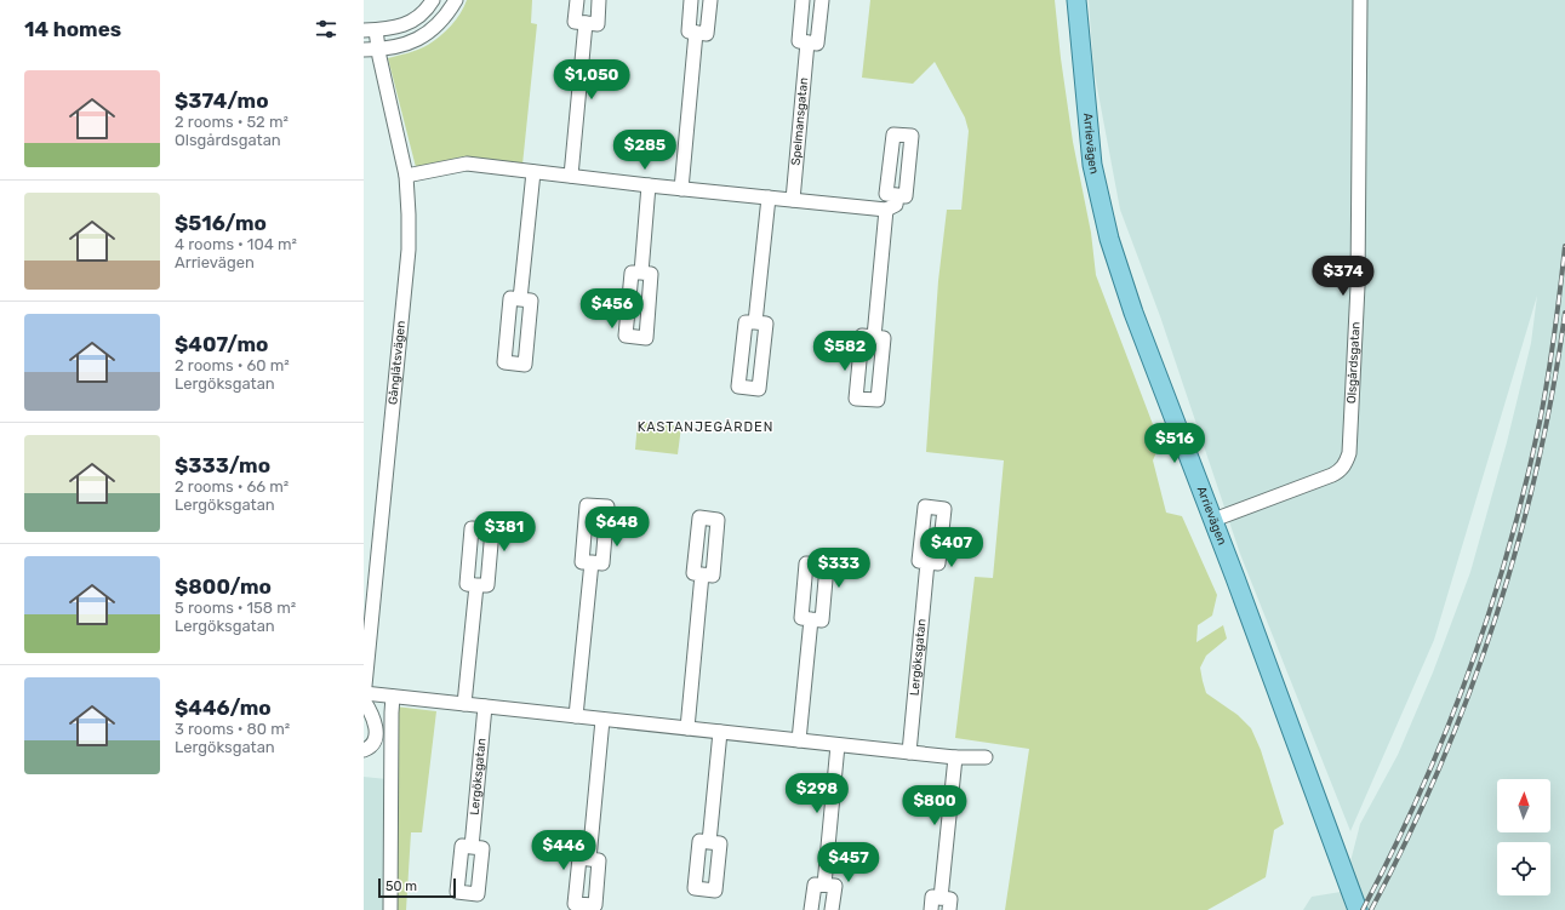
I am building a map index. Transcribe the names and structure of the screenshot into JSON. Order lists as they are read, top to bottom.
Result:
{
  "streets": {
    "main road": ["Arrievägen"],
    "street": [
      "Spelmansgatan",
      "Gånglåtsvägen",
      "Olsgårdsgatan",
      "Lergöksgatan"
    ]
  },
  "crossings": [
    ["Arrievägen", "Olsgårdsgatan"]
  ],
  "districts": ["KASTANJEGÅRDEN"],
  "scale_bar": "50 m",
  "north": "top",
  "page": {
    "heading": "14 homes",
    "list": [
      {
        "name": "$374/mo",
        "note": "2 rooms · 52 m² · Olsgårdsgatan"
      },
      {
        "name": "$516/mo",
        "note": "4 rooms · 104 m² · Arrievägen"
      },
      {
        "name": "$407/mo",
        "note": "2 rooms · 60 m² · Lergöksgatan"
      },
      {
        "name": "$333/mo",
        "note": "2 rooms · 66 m² · Lergöksgatan"
      },
      {
        "name": "$800/mo",
        "note": "5 rooms · 158 m² · Lergöksgatan"
      },
      {
        "name": "$446/mo",
        "note": "3 rooms · 80 m² · Lergöksgatan"
      }
    ],
    "price": [
      "$1,050",
      "$285",
      "$374",
      "$456",
      "$582",
      "$516",
      "$648",
      "$381",
      "$407",
      "$333",
      "$298",
      "$800",
      "$446",
      "$457"
    ],
    "scale": "50 m"
  }
}
